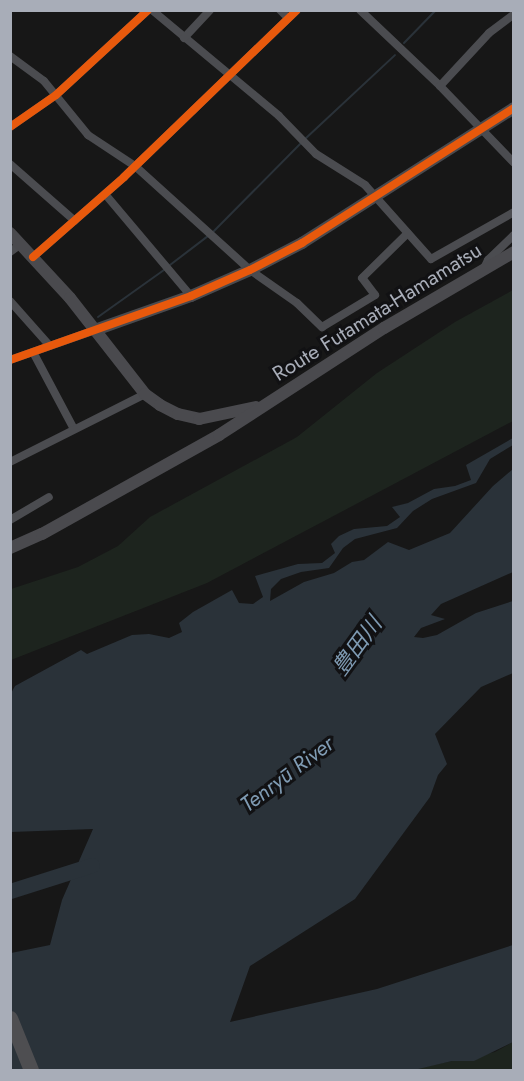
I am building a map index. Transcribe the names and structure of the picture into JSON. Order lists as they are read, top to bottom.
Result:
{
  "streets": {
    "main road": ["Route Futamata-Hamamatsu"]
  },
  "water": ["豊田川", "Tenryū River"]
}
